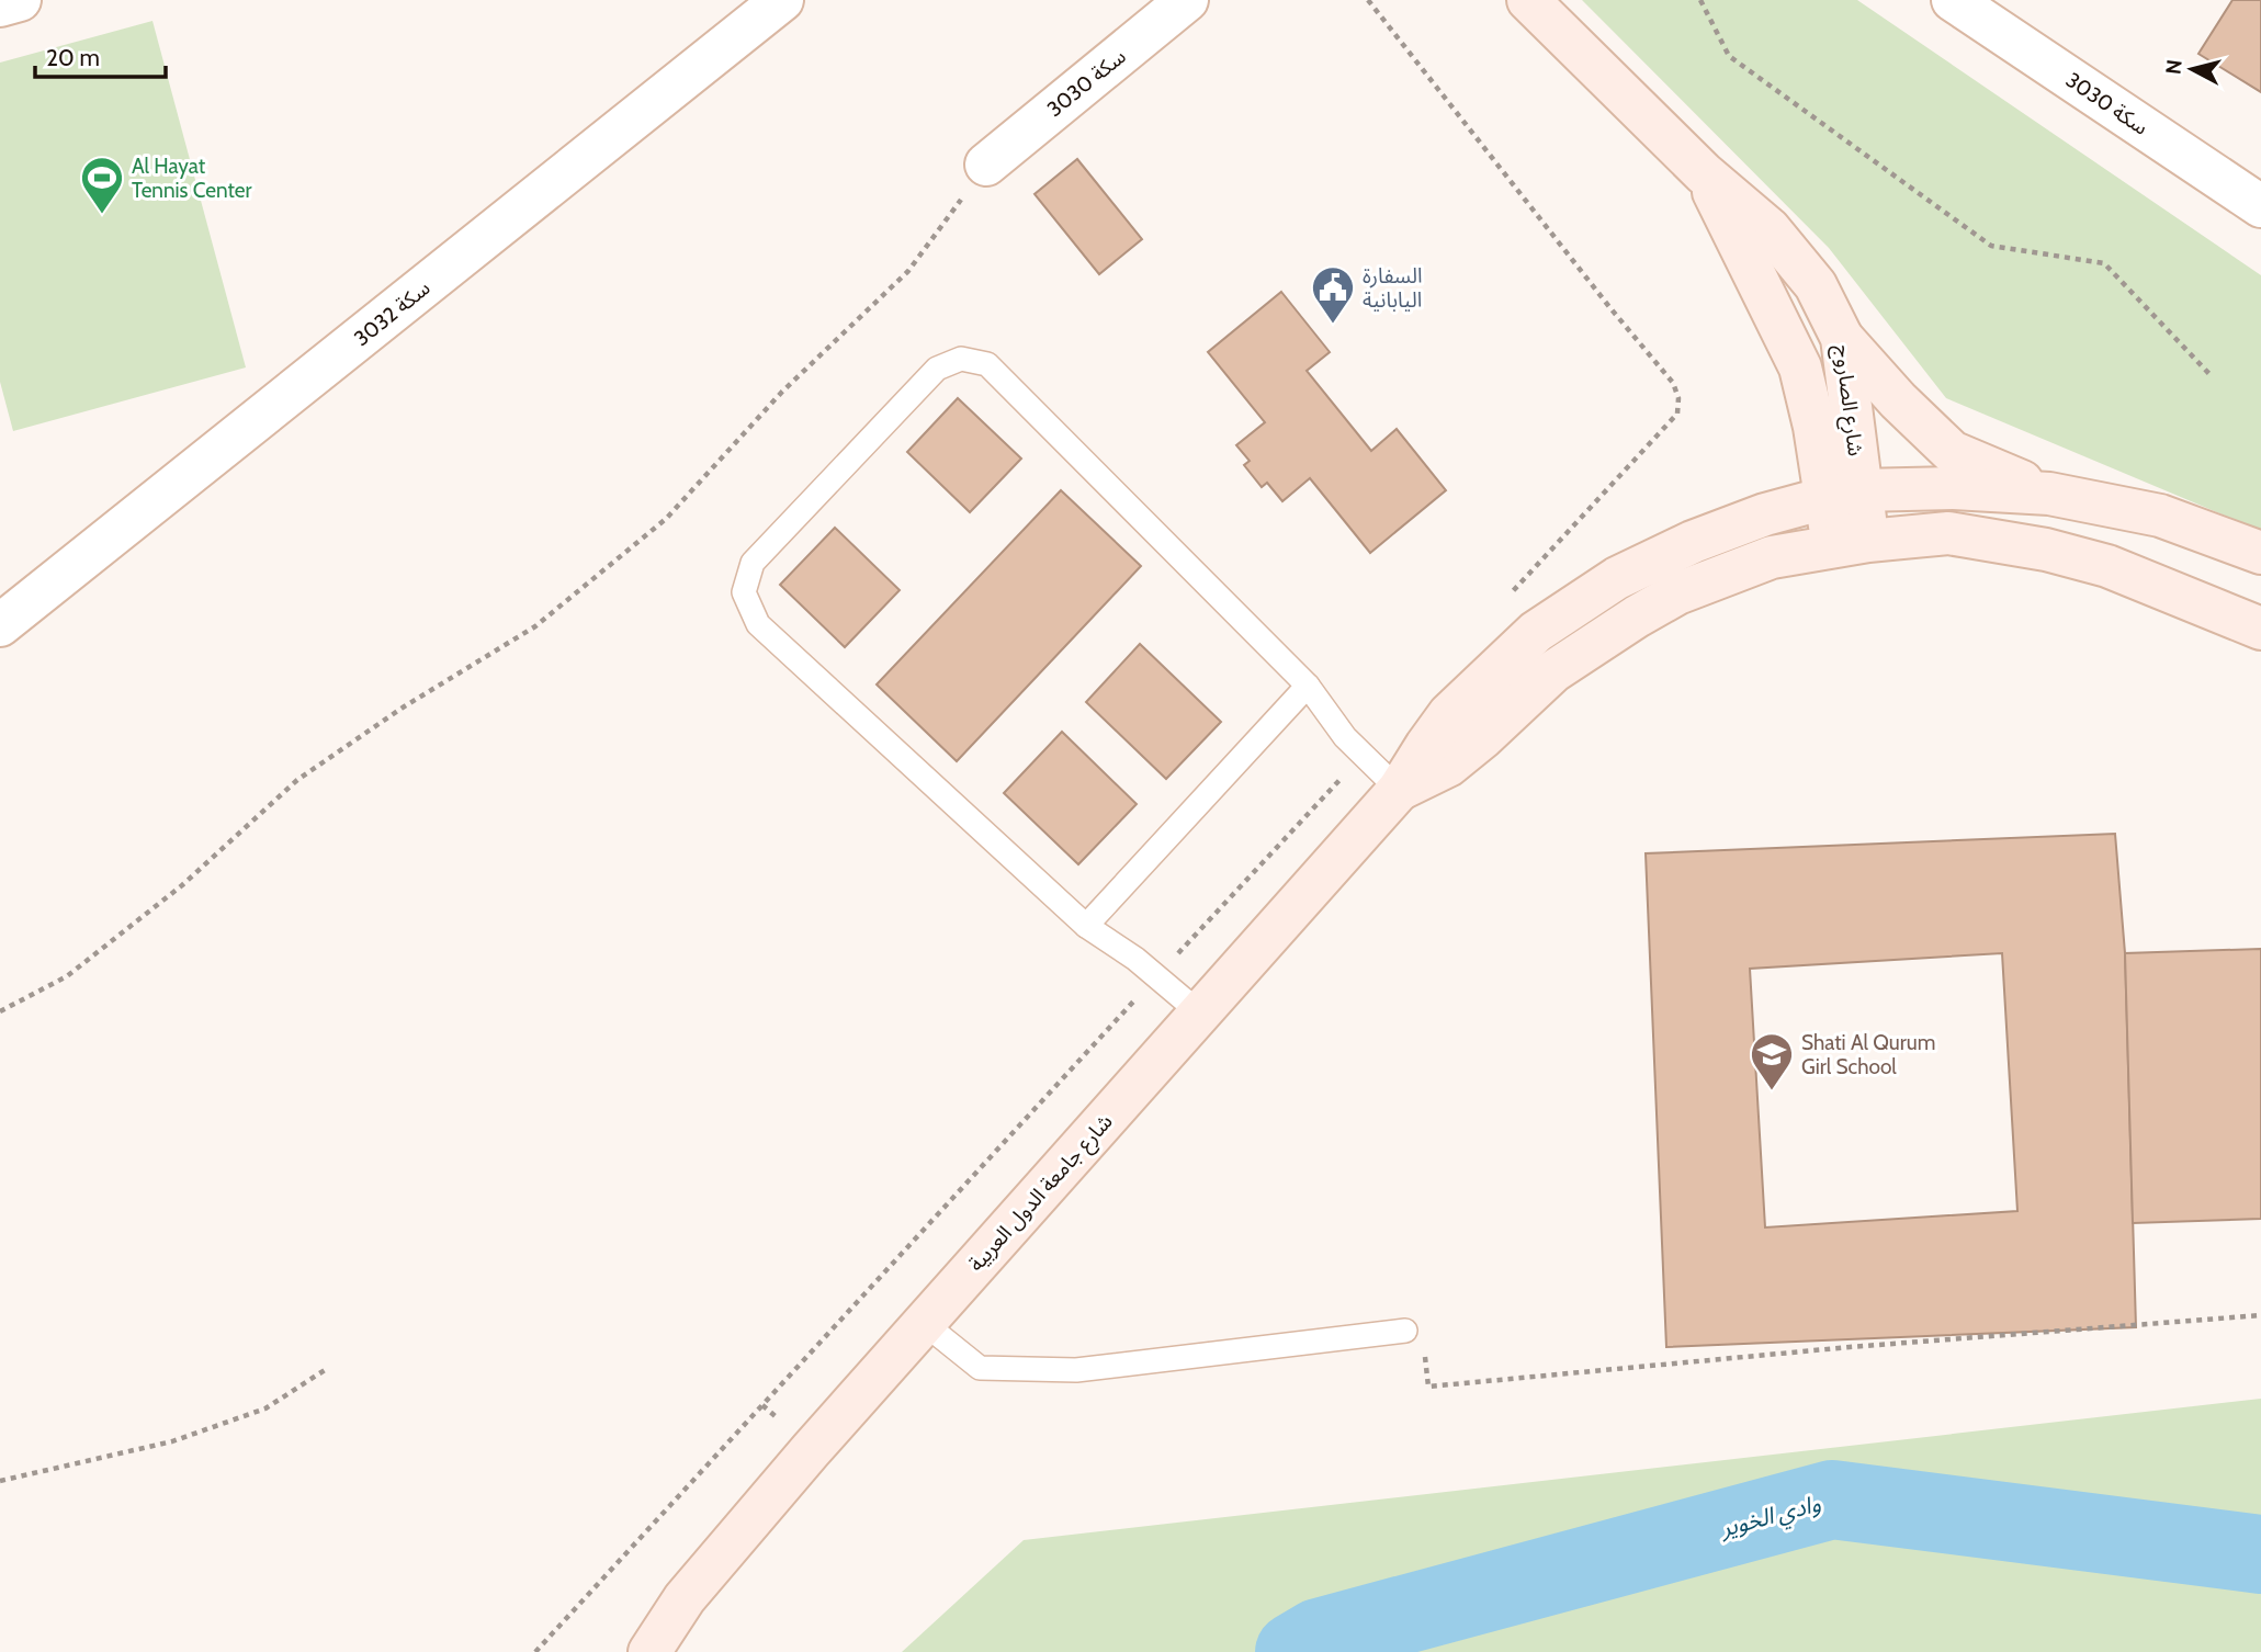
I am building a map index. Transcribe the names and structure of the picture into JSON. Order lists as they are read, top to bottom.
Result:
{
  "streets": {
    "street": [
      "سكة 3030",
      "سكة 3032",
      "شارع الصاروج",
      "شارع جامعة الدول العربية"
    ]
  },
  "crossings": [
    ["شارع الصاروج", "شارع جامعة الدول العربية"]
  ],
  "water": ["وادي الخوير"],
  "places": {
    "sports": ["Al Hayat Tennis Center"],
    "public building": ["السفارة اليابانية"],
    "school or university": ["Shati Al Qurum Girl School"]
  },
  "scale_bar": "20 m",
  "north": "left"
}
